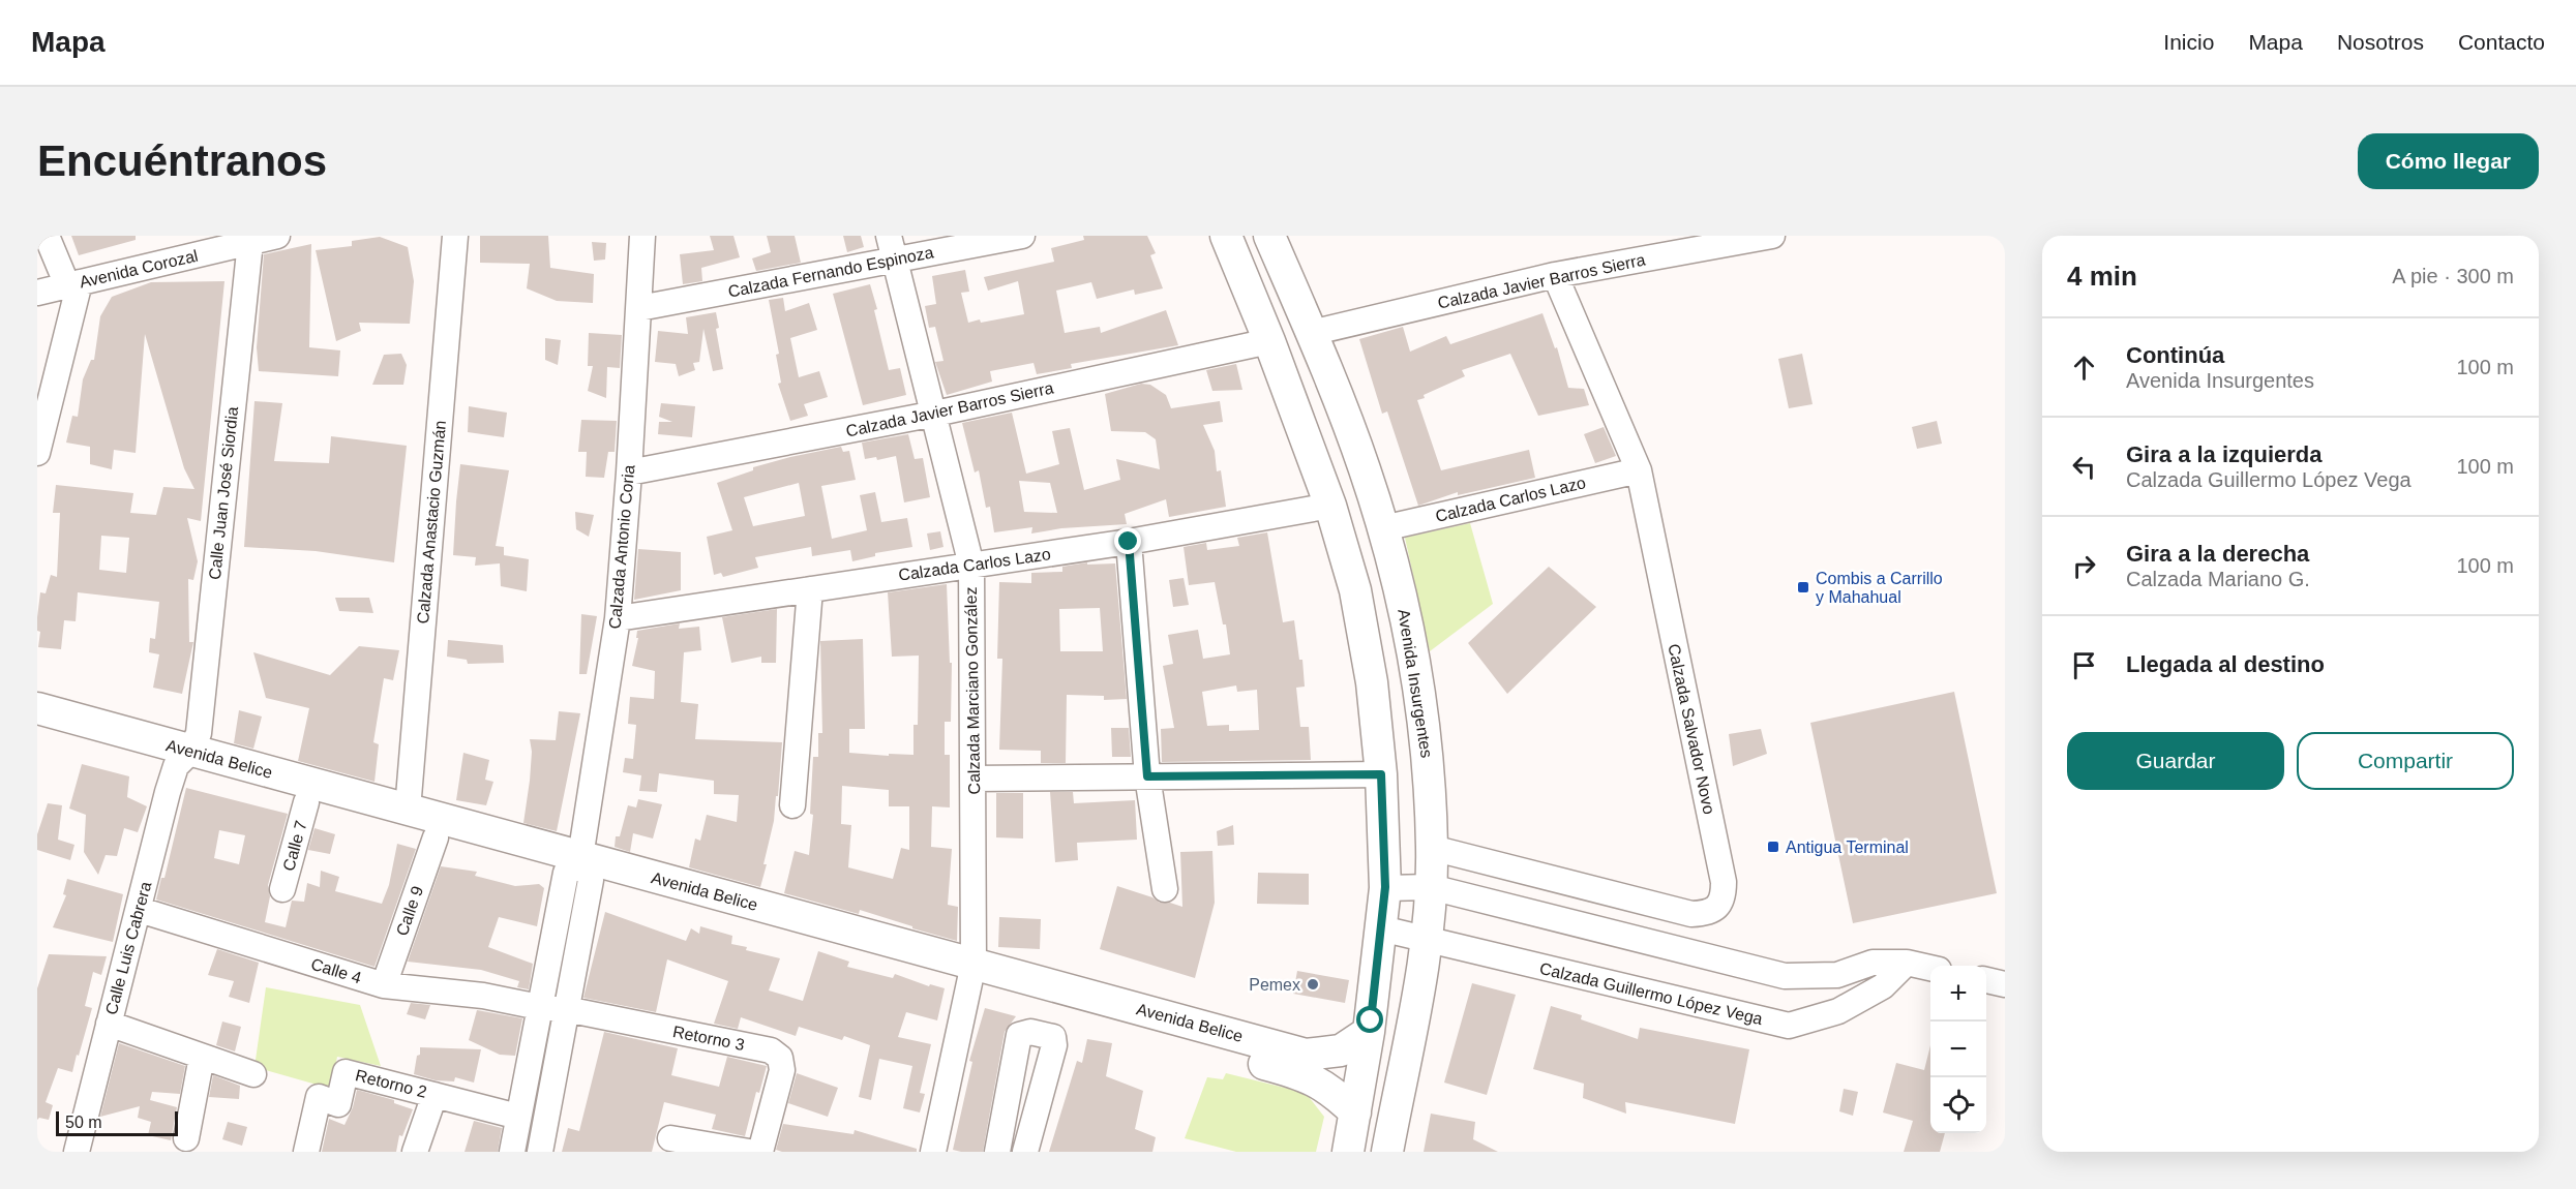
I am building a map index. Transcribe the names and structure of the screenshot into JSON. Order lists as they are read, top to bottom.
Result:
{
  "streets": {
    "main road": ["Avenida Insurgentes", "Avenida Belice"],
    "street": [
      "Avenida Corozal",
      "Calzada Fernando Espinoza",
      "Calzada Javier Barros Sierra",
      "Calle Juan José Siordia",
      "Calzada Carlos Lazo",
      "Calzada Anastacio Guzmán",
      "Calzada Antonio Coria",
      "Calzada Marciano González",
      "Calzada Salvador Novo",
      "Calle 7",
      "Calle 9",
      "Calle Luis Cabrera",
      "Calle 4",
      "Calzada Guillermo López Vega",
      "Retorno 3",
      "Retorno 2"
    ]
  },
  "crossings": [
    ["Avenida Corozal", "Calle Juan José Siordia"],
    ["Calzada Fernando Espinoza", "Calzada Antonio Coria"],
    ["Calzada Fernando Espinoza", "Calzada Marciano González"],
    ["Calzada Javier Barros Sierra", "Calzada Antonio Coria"],
    ["Calzada Javier Barros Sierra", "Avenida Insurgentes"],
    ["Calzada Javier Barros Sierra", "Calzada Marciano González"],
    ["Calzada Javier Barros Sierra", "Calzada Salvador Novo"],
    ["Calle Juan José Siordia", "Avenida Belice"],
    ["Calle Juan José Siordia", "Calle Luis Cabrera"],
    ["Calzada Carlos Lazo", "Calzada Antonio Coria"],
    ["Calzada Carlos Lazo", "Avenida Insurgentes"],
    ["Calzada Carlos Lazo", "Calzada Marciano González"],
    ["Calzada Carlos Lazo", "Calzada Salvador Novo"],
    ["Calzada Anastacio Guzmán", "Avenida Belice"],
    ["Calzada Antonio Coria", "Avenida Belice"],
    ["Avenida Insurgentes", "Calzada Salvador Novo"],
    ["Avenida Insurgentes", "Calzada Guillermo López Vega"],
    ["Calzada Marciano González", "Avenida Belice"],
    ["Avenida Belice", "Calle 7"],
    ["Avenida Belice", "Calle 9"],
    ["Avenida Belice", "Calle Luis Cabrera"],
    ["Calle 9", "Calle 4"],
    ["Calle Luis Cabrera", "Calle 4"],
    ["Calle 4", "Retorno 3"]
  ],
  "places": {
    "transit": ["Combis a Carrillo y Mahahual", "Antigua Terminal"],
    "other": ["Pemex"]
  },
  "scale_bar": "50 m",
  "page": {
    "header": "Mapa",
    "nav": [
      "Inicio",
      "Mapa",
      "Nosotros",
      "Contacto"
    ],
    "buttons": [
      "Cómo llegar",
      ["Guardar", "Compartir"]
    ],
    "title": "Encuéntranos",
    "heading": ["4 min", "A pie · 300 m"],
    "list": [
      ["Continúa", "Avenida Insurgentes", "100 m"],
      ["Gira a la izquierda", "Calzada Guillermo López Vega", "100 m"],
      ["Gira a la derecha", "Calzada Mariano G.", "100 m"],
      "Llegada al destino"
    ],
    "map_buttons": ["+", "−"],
    "scale": "50 m"
  }
}
